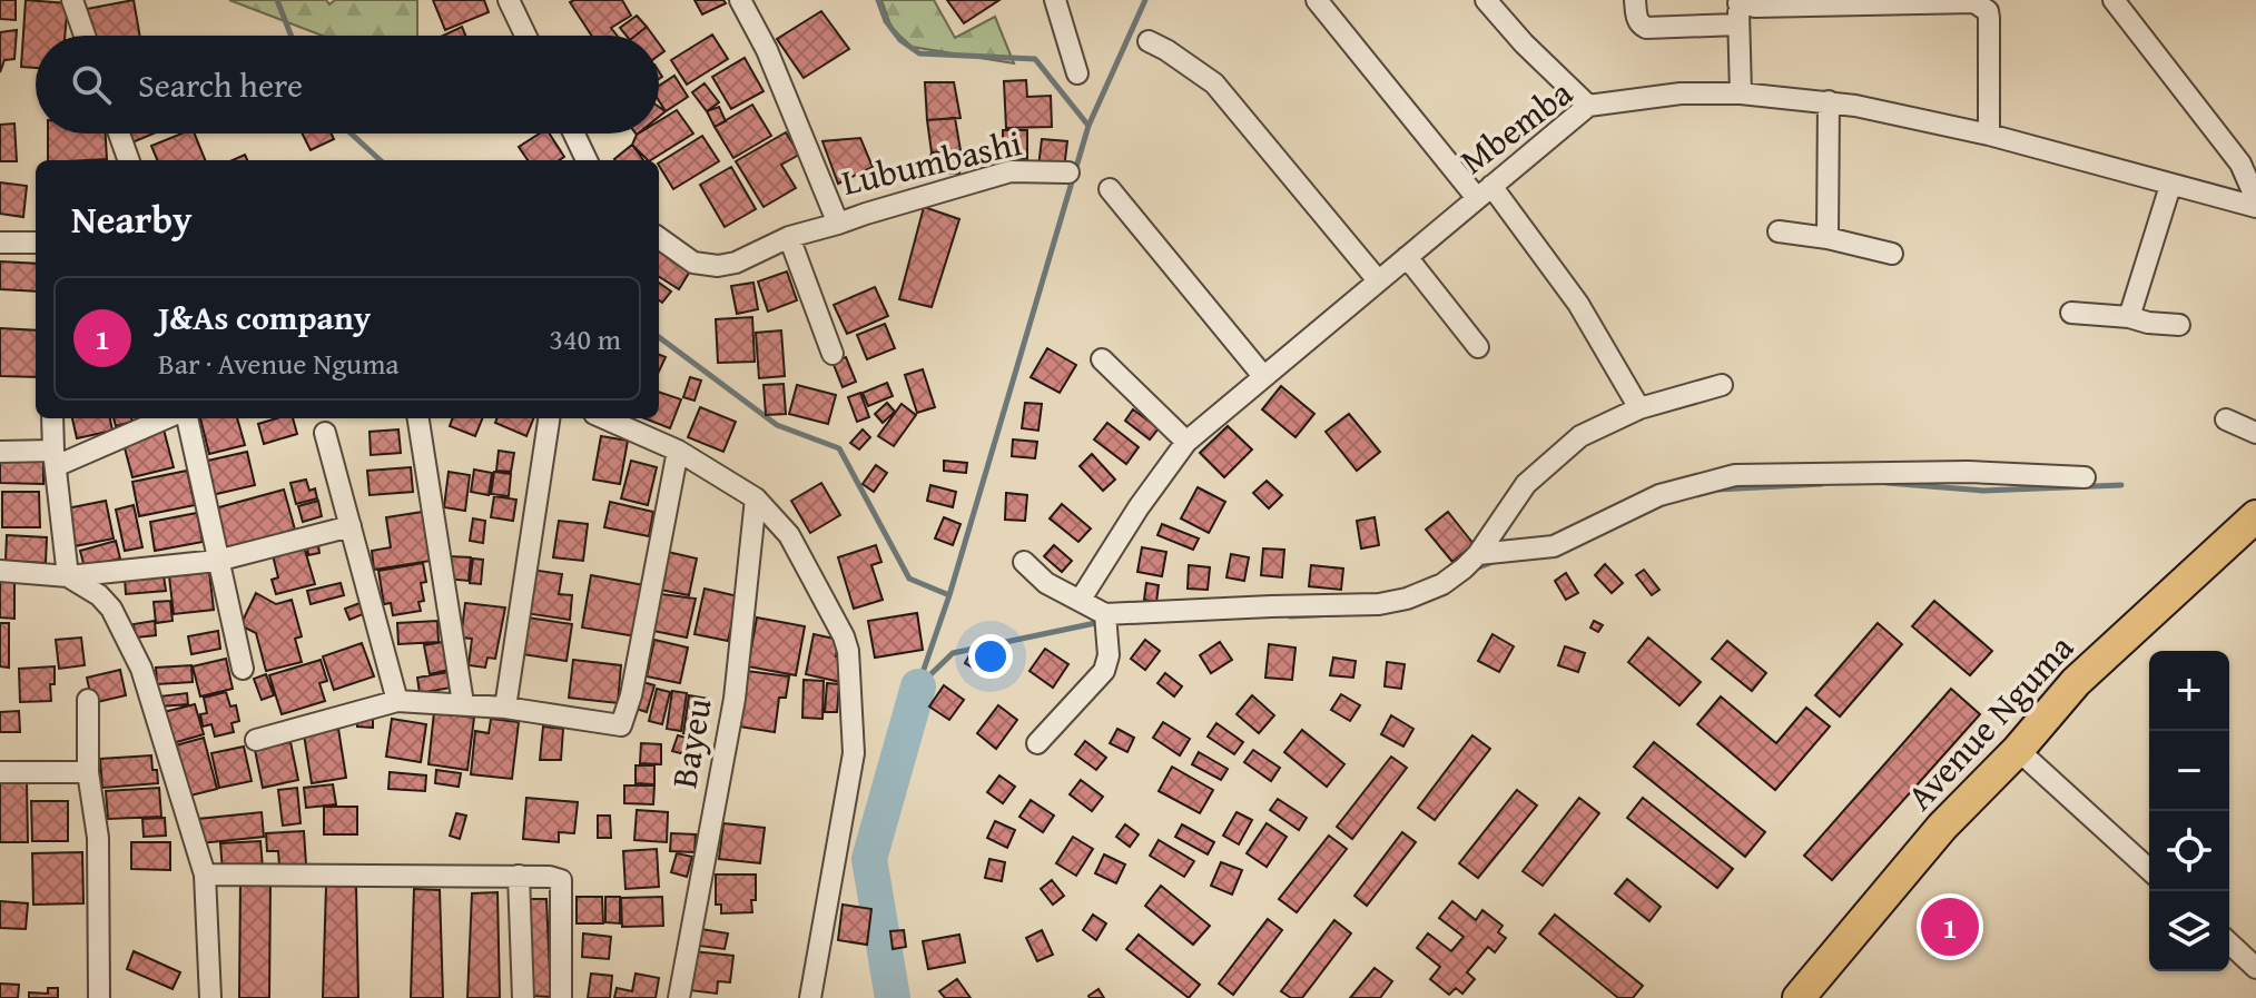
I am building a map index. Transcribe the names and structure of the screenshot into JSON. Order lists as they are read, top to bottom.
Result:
{
  "streets": {
    "main road": ["Avenue Nguma"],
    "street": ["Mbemba", "Lubumbashi", "Bayeu"]
  },
  "page": {
    "search": "Search here",
    "heading": "Nearby",
    "list": [
      {
        "mark": "1",
        "name": "J&As company",
        "note": "Bar · Avenue Nguma",
        "value": "340 m"
      }
    ],
    "map_buttons": ["+", "−"],
    "pins": "1"
  }
}
